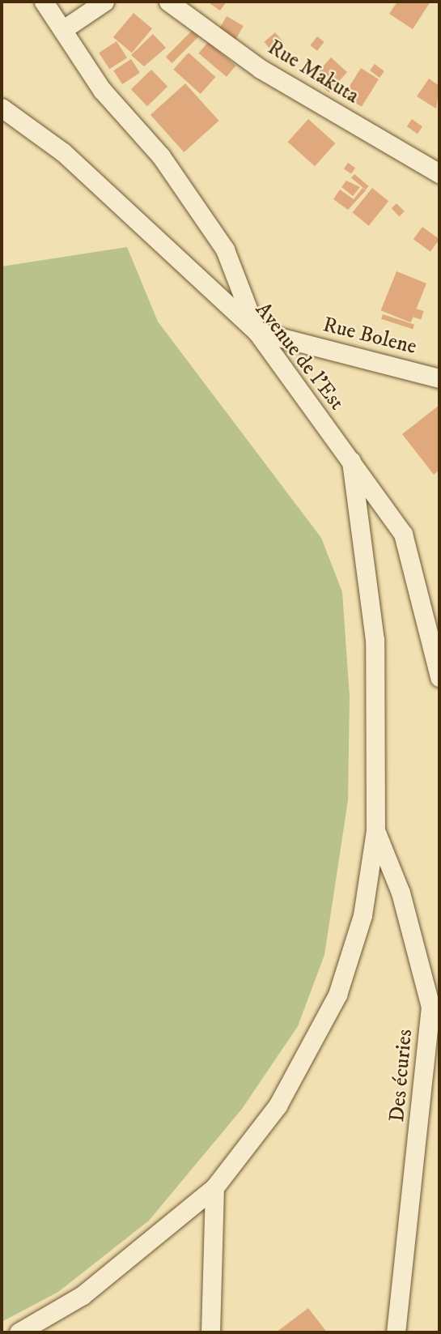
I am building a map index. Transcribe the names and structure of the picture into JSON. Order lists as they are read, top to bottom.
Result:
{
  "streets": {
    "street": [
      "Rue Makuta",
      "Rue Bolene",
      "Avenue de l'Est",
      "Des écuries"
    ]
  },
  "crossings": [
    ["Rue Bolene", "Avenue de l'Est"]
  ]
}
